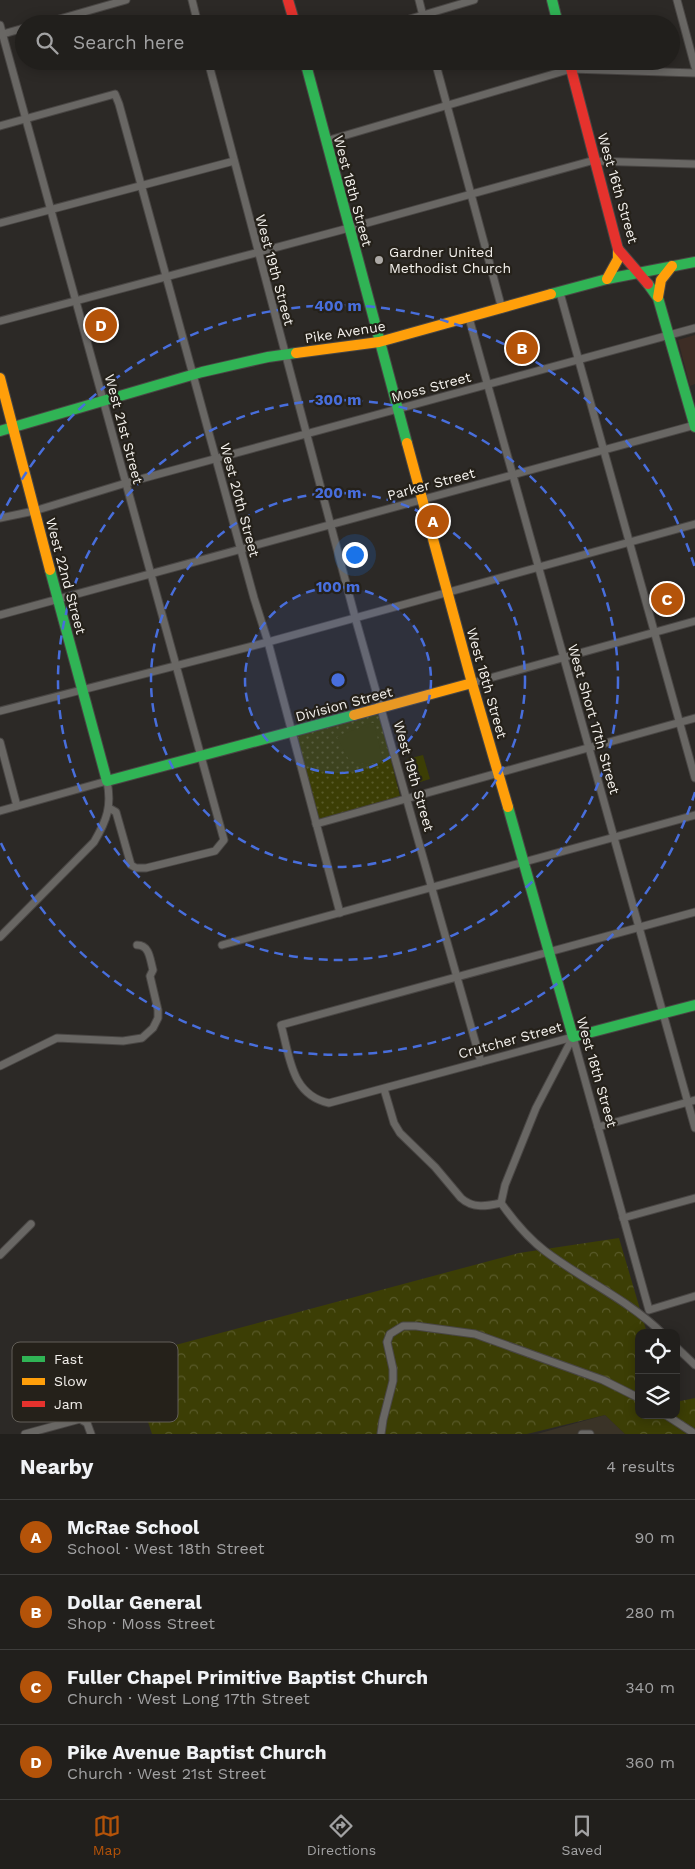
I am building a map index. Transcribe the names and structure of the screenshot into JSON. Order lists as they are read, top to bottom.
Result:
{
  "streets": {
    "street": [
      "West 16th Street",
      "West 18th Street",
      "West 19th Street",
      "Pike Avenue",
      "Moss Street",
      "West 21st Street",
      "Parker Street",
      "West 20th Street",
      "West 22nd Street",
      "Division Street",
      "West Short 17th Street",
      "Crutcher Street"
    ]
  },
  "crossings": [
    ["West 16th Street", "Pike Avenue"],
    ["West 16th Street", "Moss Street"],
    ["West 16th Street", "Parker Street"],
    ["West 18th Street", "Pike Avenue"],
    ["West 18th Street", "Moss Street"],
    ["West 18th Street", "Parker Street"],
    ["West 18th Street", "Division Street"],
    ["West 18th Street", "Crutcher Street"],
    ["West 19th Street", "Pike Avenue"],
    ["West 19th Street", "Moss Street"],
    ["West 19th Street", "Parker Street"],
    ["West 19th Street", "Division Street"],
    ["West 19th Street", "Crutcher Street"],
    ["Pike Avenue", "West 21st Street"],
    ["Pike Avenue", "West 20th Street"],
    ["Pike Avenue", "West 22nd Street"],
    ["Pike Avenue", "West Short 17th Street"],
    ["Moss Street", "West 21st Street"],
    ["Moss Street", "West 20th Street"],
    ["Moss Street", "West 22nd Street"],
    ["Moss Street", "West Short 17th Street"],
    ["West 21st Street", "Parker Street"],
    ["West 21st Street", "West 20th Street"],
    ["West 21st Street", "Division Street"],
    ["Parker Street", "West 20th Street"],
    ["Parker Street", "West 22nd Street"],
    ["Parker Street", "West Short 17th Street"],
    ["West 20th Street", "Division Street"],
    ["West 22nd Street", "Division Street"],
    ["Division Street", "West Short 17th Street"],
    ["West Short 17th Street", "Crutcher Street"]
  ],
  "places": ["Gardner United Methodist Church"],
  "legend": ["Fast", "Slow", "Jam"],
  "page": {
    "search": "Search here",
    "pins": [
      "D",
      "B",
      "A",
      "C"
    ],
    "heading": ["Nearby", "4 results"],
    "list": [
      {
        "mark": "A",
        "name": "McRae School",
        "note": "School · West 18th Street",
        "value": "90 m"
      },
      {
        "mark": "B",
        "name": "Dollar General",
        "note": "Shop · Moss Street",
        "value": "280 m"
      },
      {
        "mark": "C",
        "name": "Fuller Chapel Primitive Baptist Church",
        "note": "Church · West Long 17th Street",
        "value": "340 m"
      },
      {
        "mark": "D",
        "name": "Pike Avenue Baptist Church",
        "note": "Church · West 21st Street",
        "value": "360 m"
      }
    ],
    "nav": ["Map", "Directions", "Saved"]
  },
  "rings": [
    "400 m",
    "300 m",
    "200 m",
    "100 m"
  ]
}
